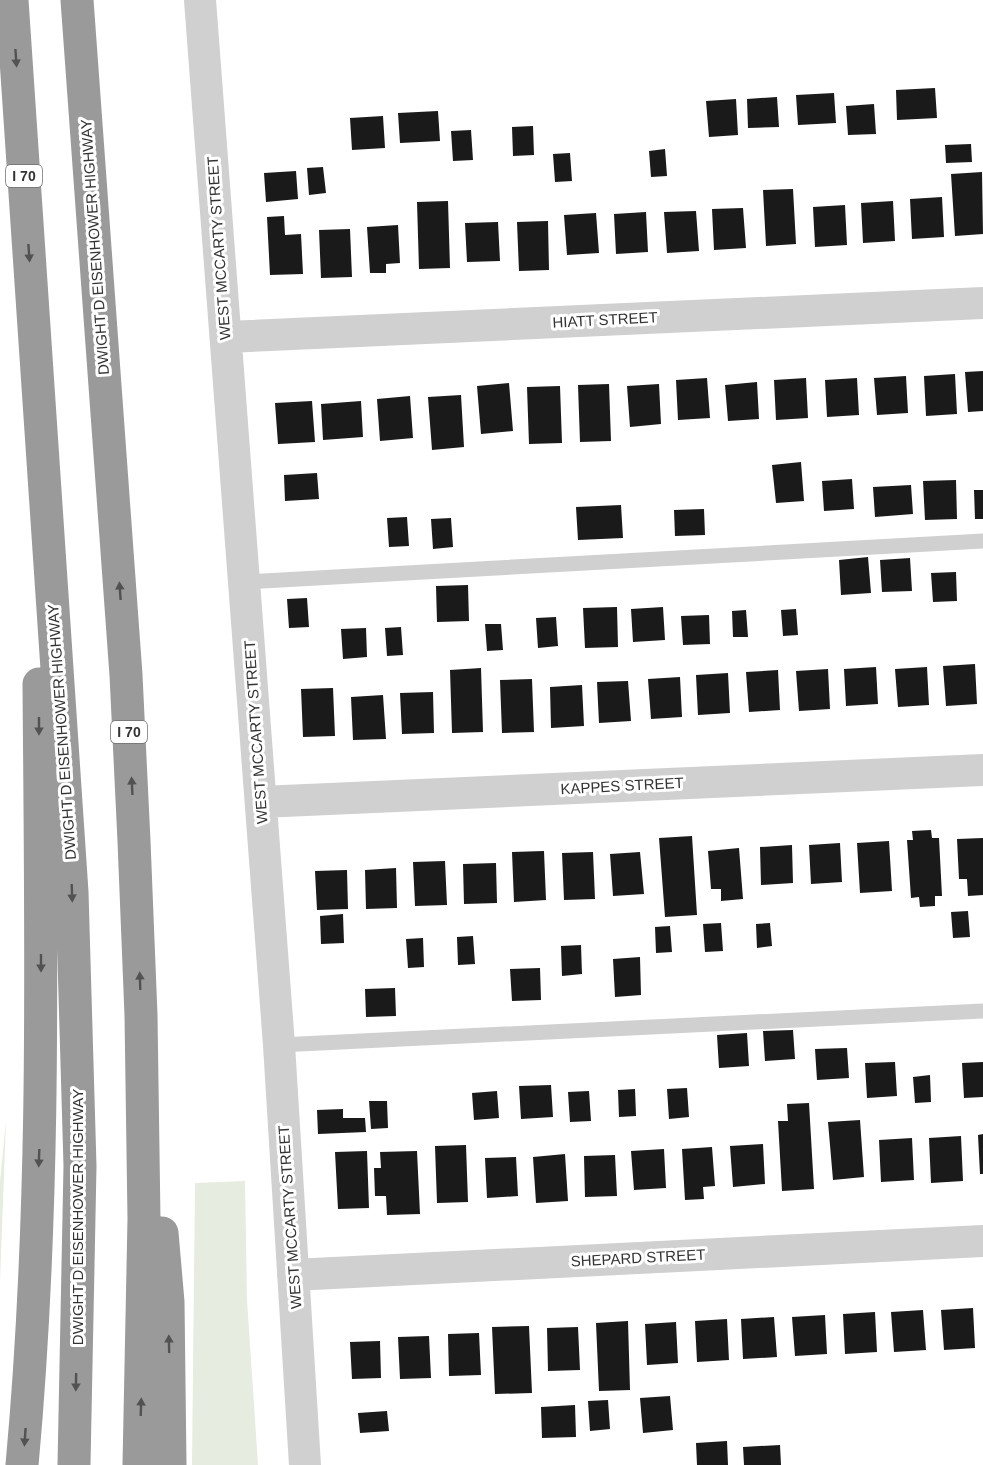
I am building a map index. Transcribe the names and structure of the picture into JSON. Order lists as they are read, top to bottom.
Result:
{
  "streets": {
    "highway": ["I 70", "DWIGHT D EISENHOWER HIGHWAY"],
    "street": [
      "WEST MCCARTY STREET",
      "HIATT STREET",
      "KAPPES STREET",
      "SHEPARD STREET"
    ]
  },
  "crossings": [
    ["WEST MCCARTY STREET", "HIATT STREET"],
    ["WEST MCCARTY STREET", "KAPPES STREET"],
    ["WEST MCCARTY STREET", "SHEPARD STREET"]
  ]
}
